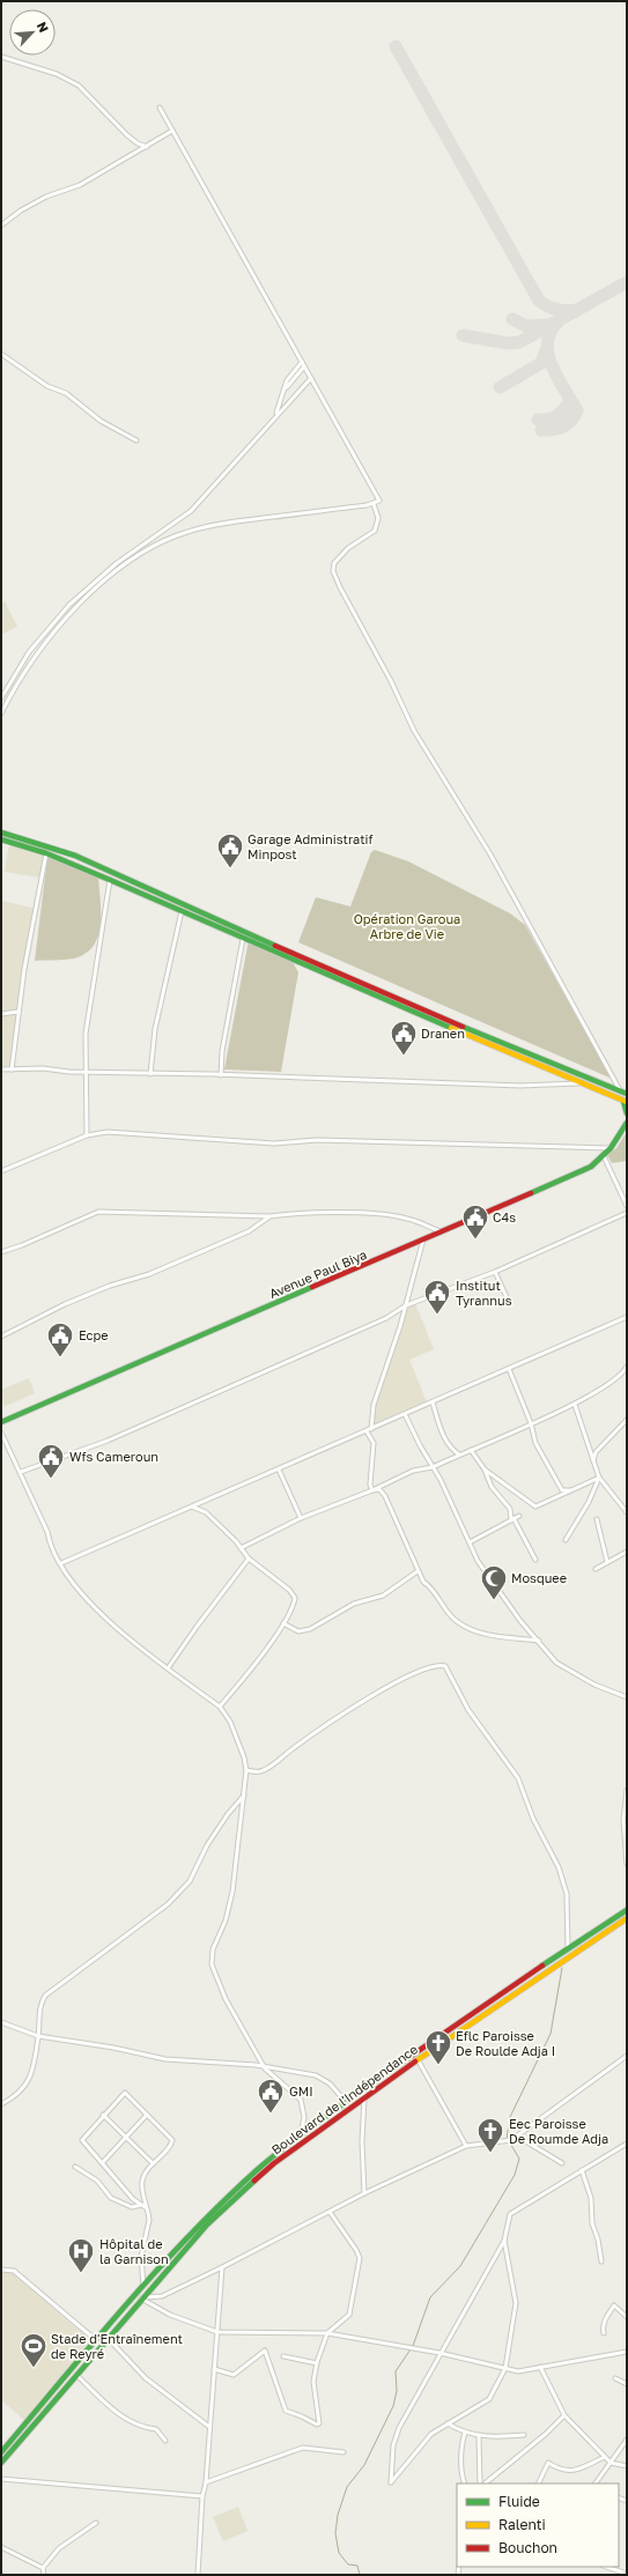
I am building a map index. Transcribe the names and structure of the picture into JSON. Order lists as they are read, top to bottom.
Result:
{
  "streets": {
    "main road": ["Avenue Paul Biya", "Boulevard de l'Indépendance"]
  },
  "parks": ["Opération Garoua Arbre de Vie"],
  "places": {
    "public building": [
      "Garage Administratif Minpost",
      "Dranen",
      "C4s",
      "Institut Tyrannus",
      "Ecpe",
      "Wfs Cameroun",
      "GMI"
    ],
    "mosque": ["Mosquee"],
    "church": ["Eflc Paroisse De Roulde Adja I", "Eec Paroisse De Roumde Adja"],
    "hospital": ["Hôpital de la Garnison"],
    "sports": ["Stade d'Entraînement de Reyré"]
  },
  "legend": ["Fluide", "Ralenti", "Bouchon"],
  "north": "top right"
}
